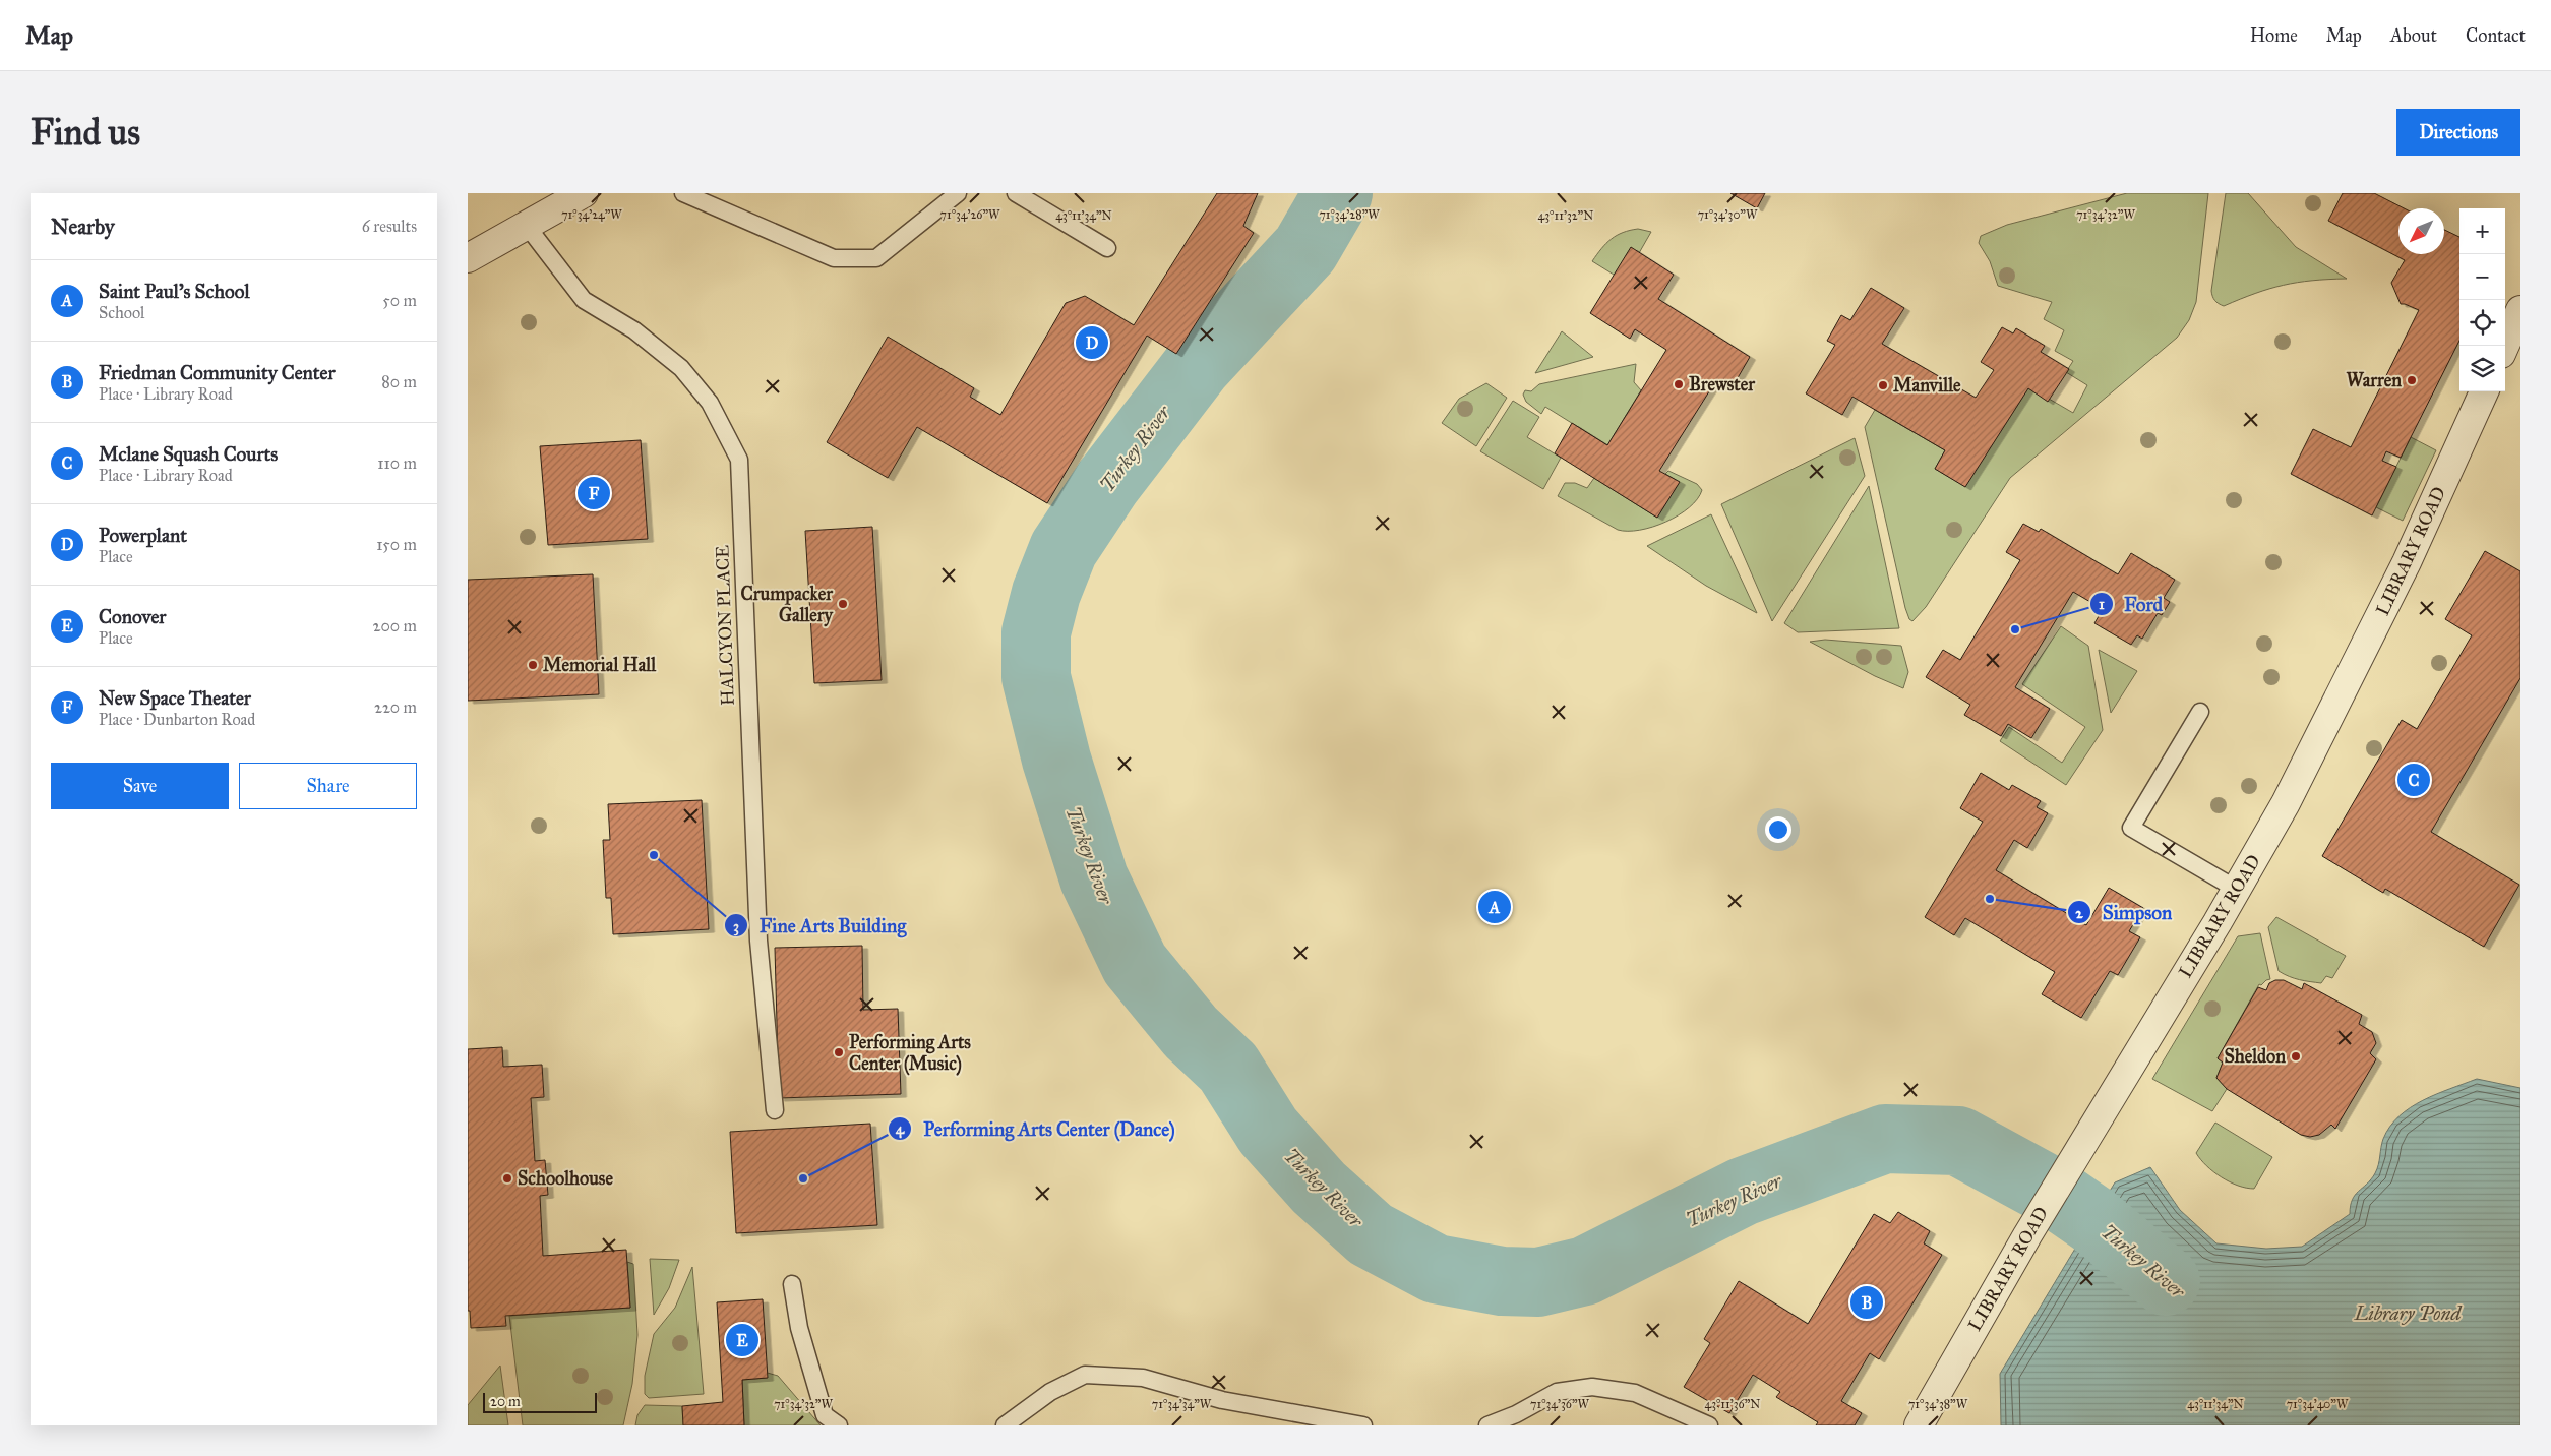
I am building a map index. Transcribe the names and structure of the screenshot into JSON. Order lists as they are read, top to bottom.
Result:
{
  "streets": {
    "street": ["LIBRARY ROAD"],
    "lane": ["HALCYON PLACE"]
  },
  "water": ["Turkey River", "Library Pond"],
  "places": [
    "Warren",
    "Brewster",
    "Manville",
    "Crumpacker Gallery",
    "Ford",
    "Memorial Hall",
    "Fine Arts Building",
    "Simpson",
    "Performing Arts Center (Music)",
    "Sheldon",
    "Schoolhouse",
    "Performing Arts Center (Dance)"
  ],
  "scale_bar": "20 m",
  "north": "bottom left",
  "page": {
    "header": "Map",
    "nav": [
      "Home",
      "Map",
      "About",
      "Contact"
    ],
    "buttons": [
      "Directions",
      ["Save", "Share"]
    ],
    "title": "Find us",
    "heading": ["Nearby", "6 results"],
    "map_buttons": ["+", "−"],
    "list": [
      {
        "mark": "A",
        "name": "Saint Paul's School",
        "note": "School",
        "value": "50 m"
      },
      {
        "mark": "B",
        "name": "Friedman Community Center",
        "note": "Place · Library Road",
        "value": "80 m"
      },
      {
        "mark": "C",
        "name": "Mclane Squash Courts",
        "note": "Place · Library Road",
        "value": "110 m"
      },
      {
        "mark": "D",
        "name": "Powerplant",
        "note": "Place",
        "value": "150 m"
      },
      {
        "mark": "E",
        "name": "Conover",
        "note": "Place",
        "value": "200 m"
      },
      {
        "mark": "F",
        "name": "New Space Theater",
        "note": "Place · Dunbarton Road",
        "value": "220 m"
      }
    ],
    "pins": [
      "D",
      "F",
      "C",
      "A",
      "B",
      "E"
    ],
    "scale": "20 m"
  },
  "coordinates": [
    "71°34'24\"W",
    "71°34'26\"W",
    "71°34'28\"W",
    "71°34'30\"W",
    "71°34'32\"W",
    "43°11'34\"N",
    "43°11'32\"N",
    "43°11'36\"N",
    "71°34'34\"W",
    "71°34'36\"W",
    "71°34'38\"W",
    "71°34'40\"W"
  ]
}
